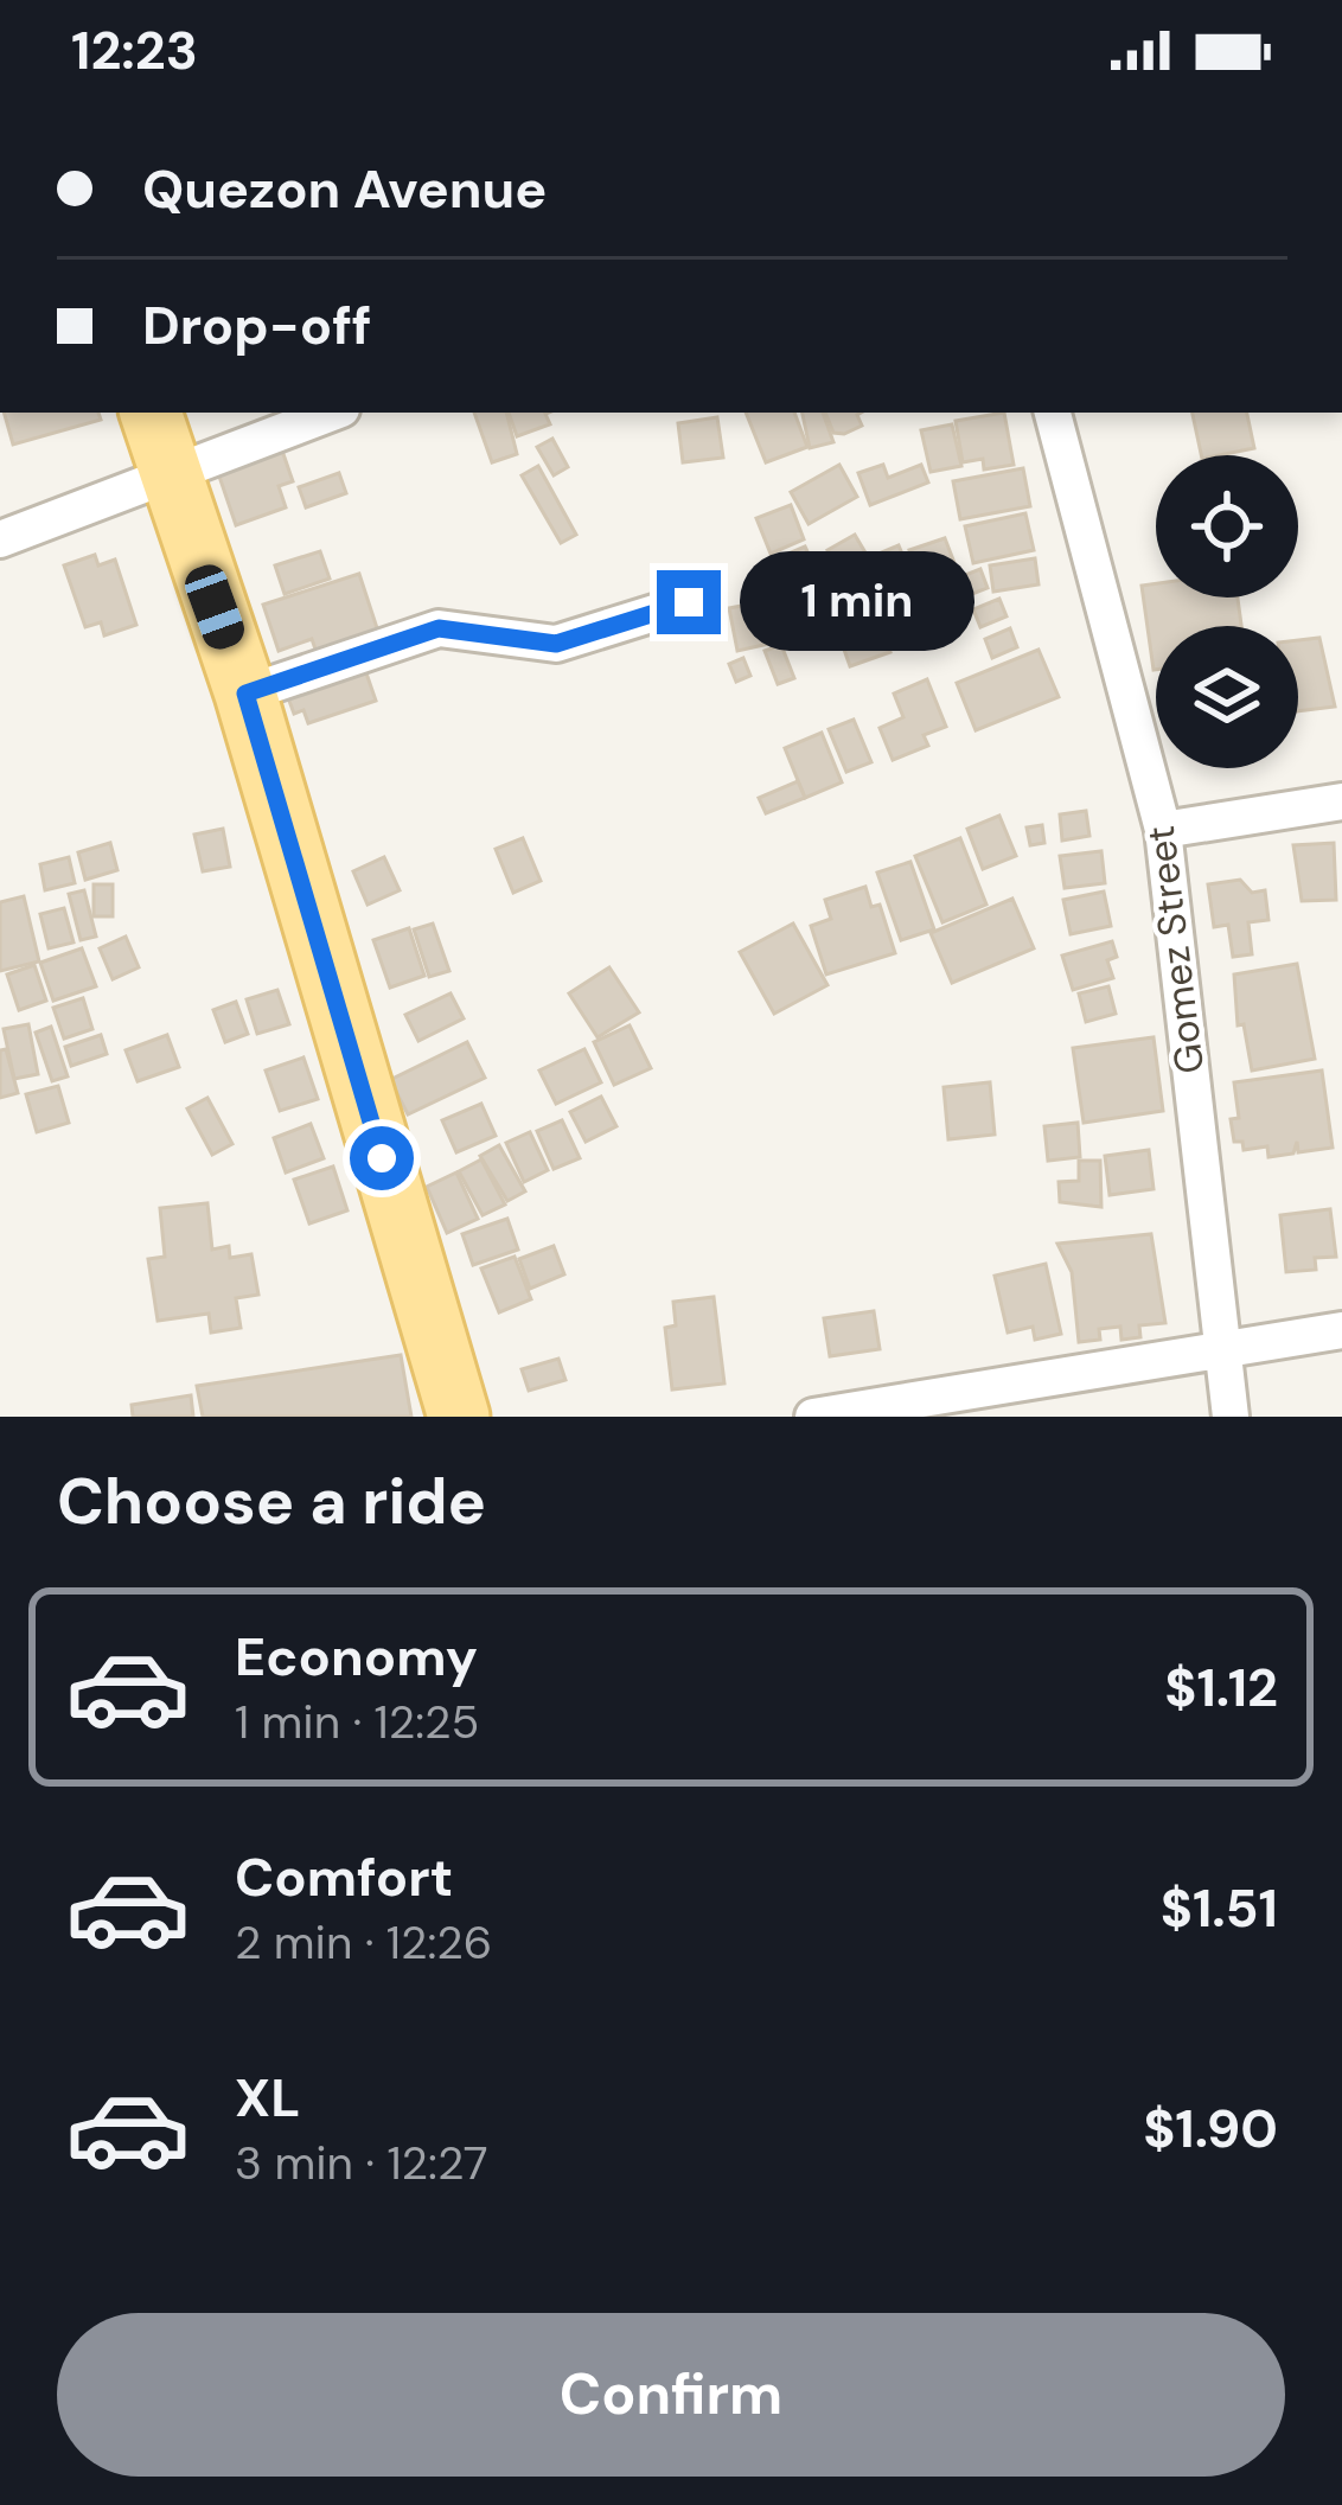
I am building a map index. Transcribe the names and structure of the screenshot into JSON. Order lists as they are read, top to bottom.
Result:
{
  "streets": {
    "street": ["Gomez Street"]
  },
  "page": {
    "status": "12:23",
    "banner": ["Quezon Avenue", "Drop-off"],
    "bubble": "1 min",
    "heading": "Choose a ride",
    "list": [
      {
        "name": "Economy",
        "note": "1 min · 12:25",
        "value": "$1.12"
      },
      {
        "name": "Comfort",
        "note": "2 min · 12:26",
        "value": "$1.51"
      },
      {
        "name": "XL",
        "note": "3 min · 12:27",
        "value": "$1.90"
      }
    ],
    "buttons": "Confirm"
  }
}
